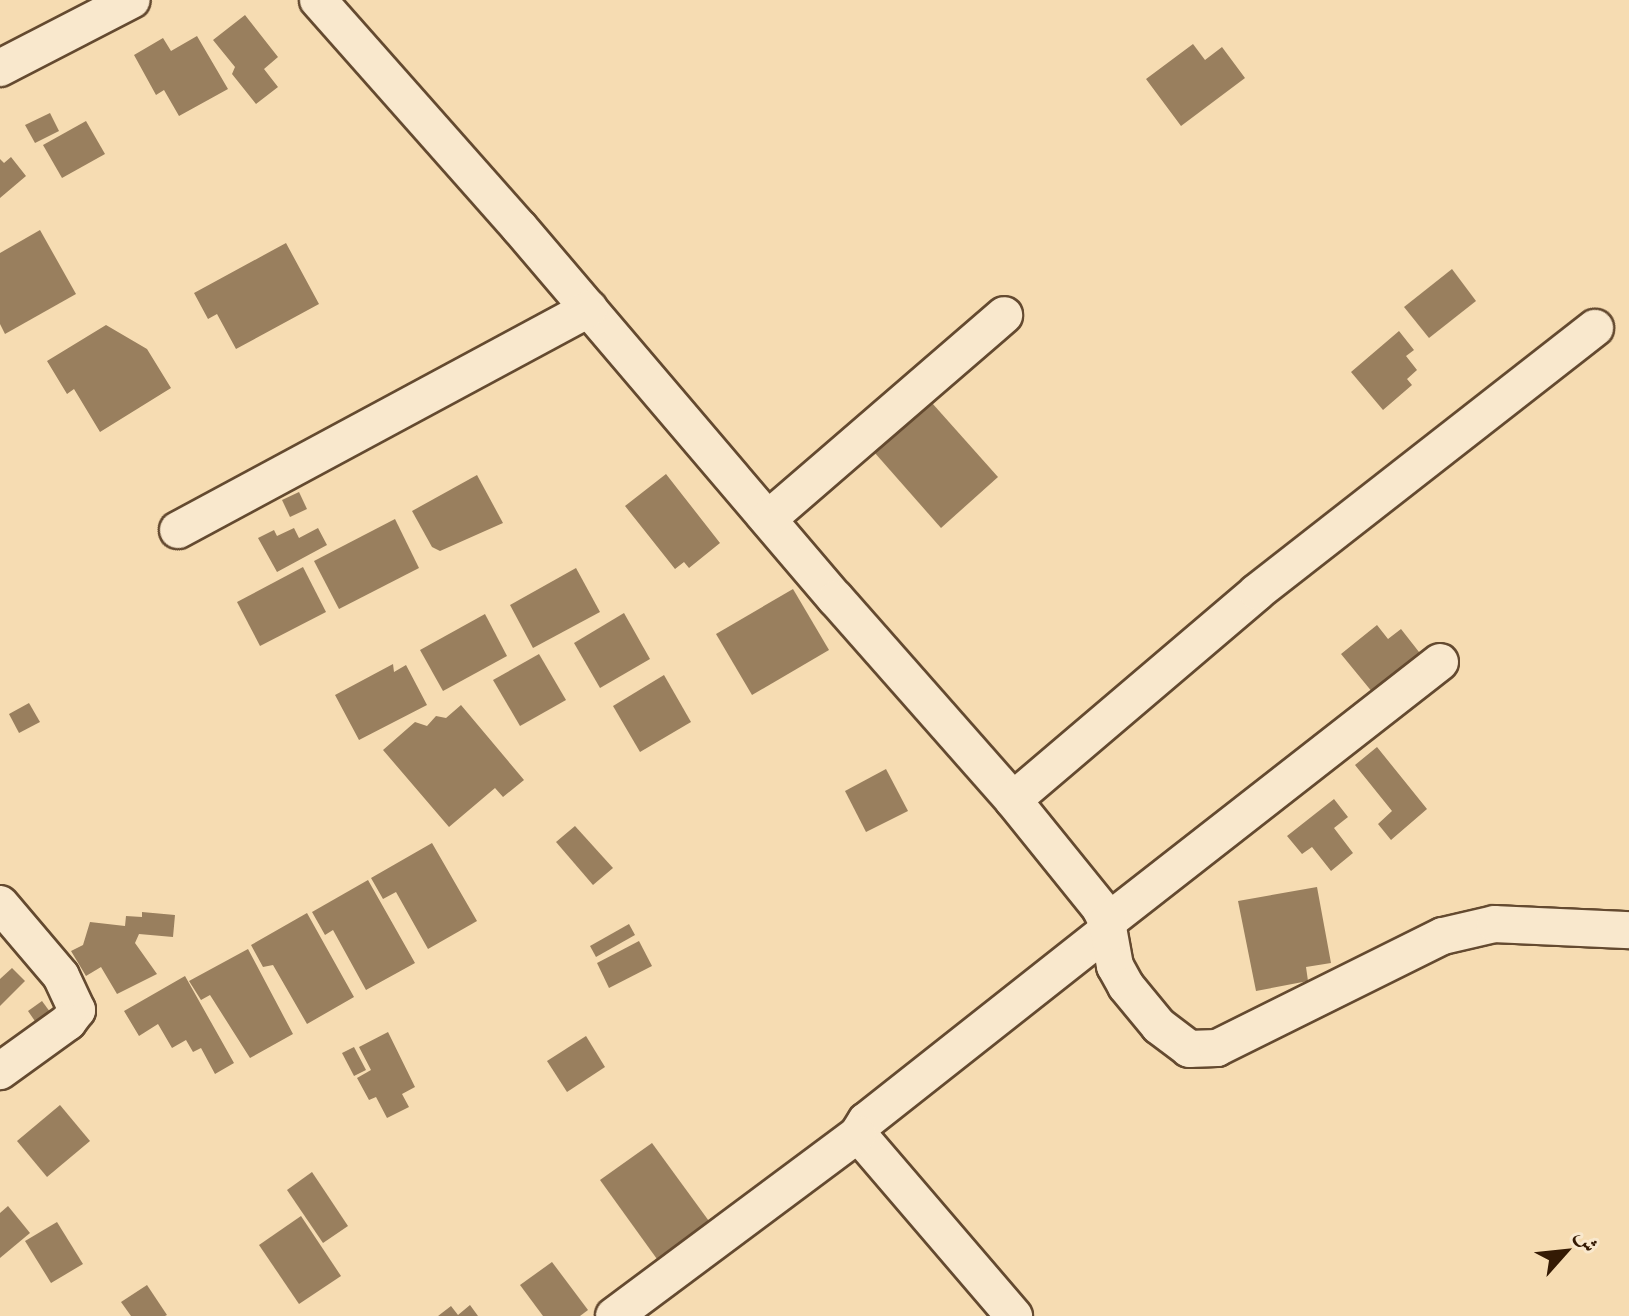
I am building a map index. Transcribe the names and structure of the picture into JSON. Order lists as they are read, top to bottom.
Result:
{
  "north": "top right"
}
